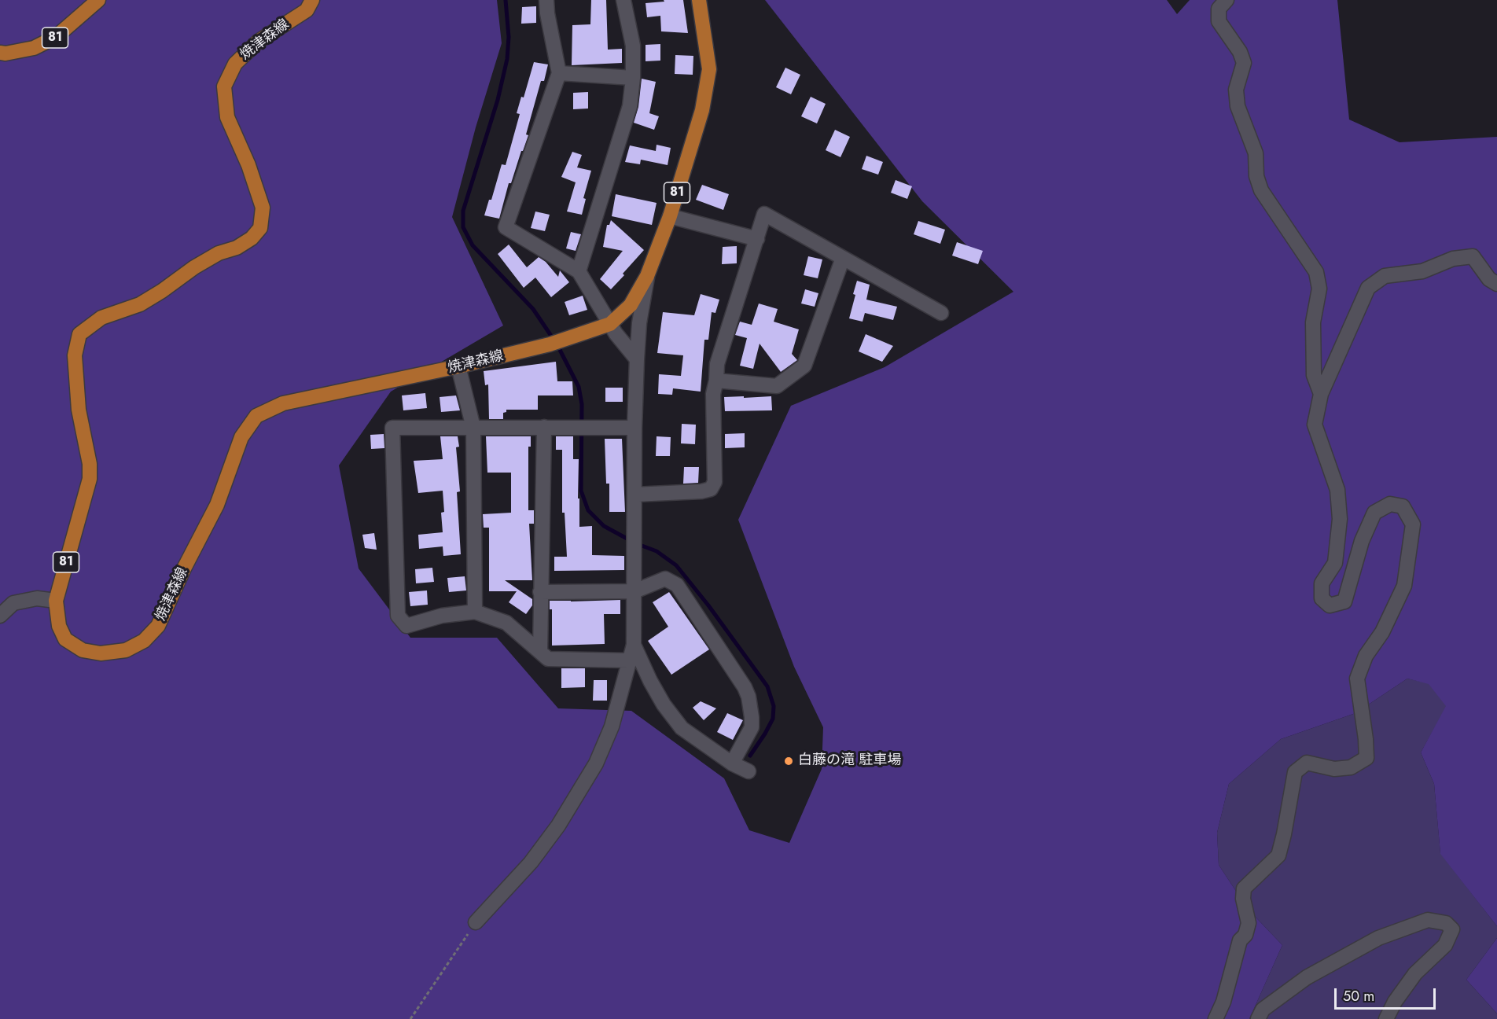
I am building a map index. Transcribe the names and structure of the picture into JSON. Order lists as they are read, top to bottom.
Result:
{
  "streets": {
    "main road": ["81", "焼津森線"]
  },
  "places": ["白藤の滝 駐車場"],
  "scale_bar": "50 m"
}
